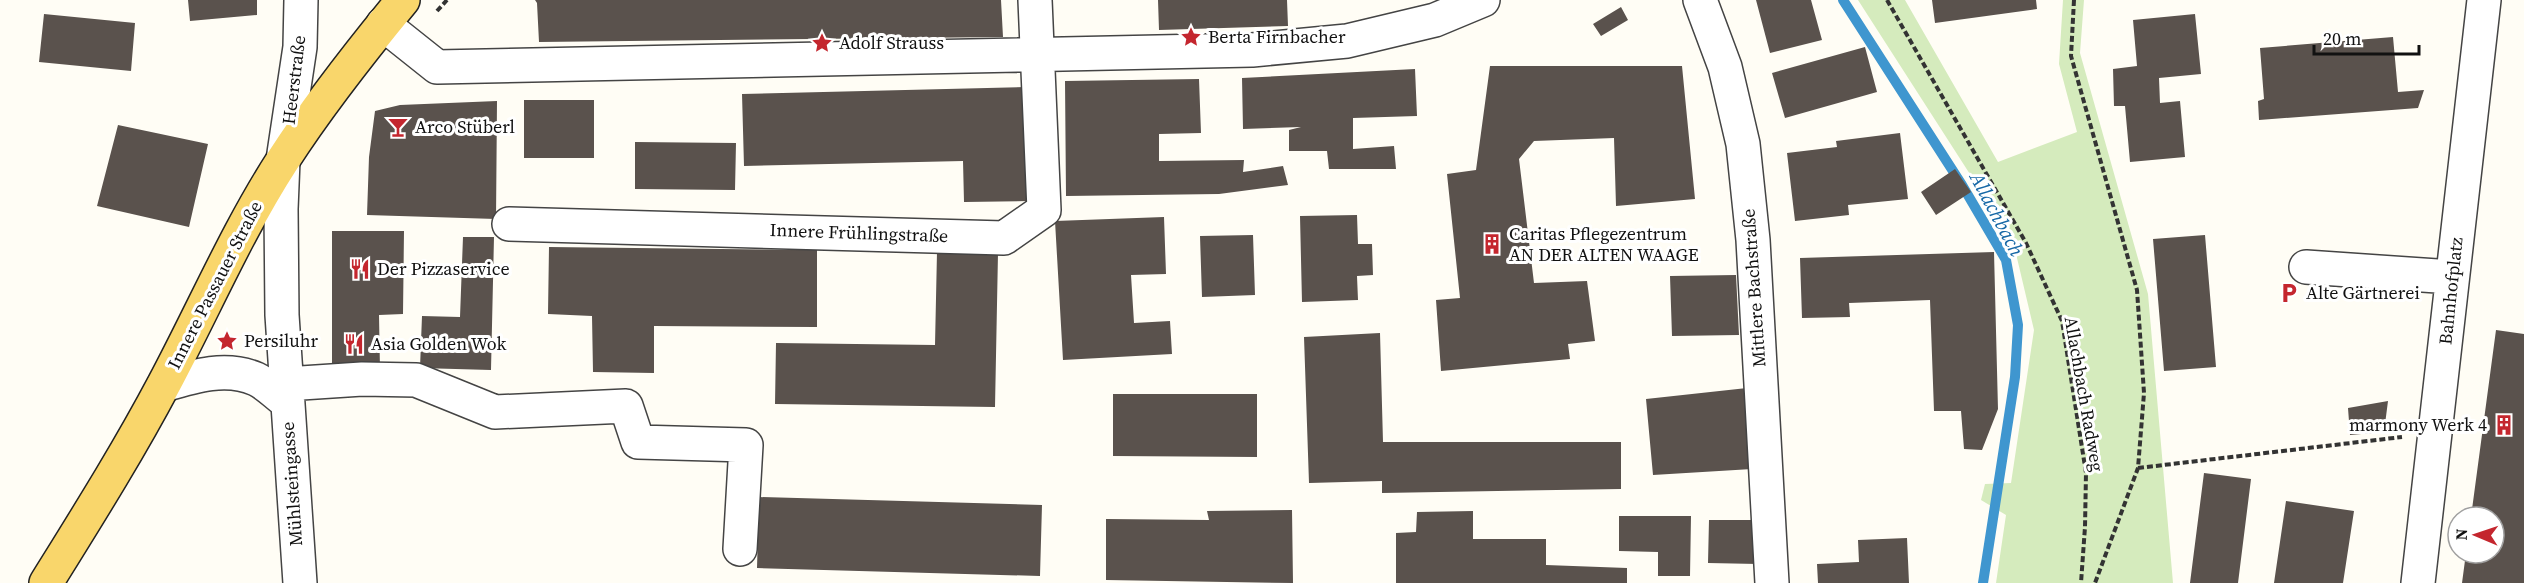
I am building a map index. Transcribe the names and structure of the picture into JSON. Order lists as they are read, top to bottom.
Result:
{
  "streets": {
    "main road": ["Innere Passauer Straße"],
    "street": [
      "Heerstraße",
      "Innere Frühlingstraße",
      "Mittlere Bachstraße",
      "Bahnhofplatz",
      "Mühlsteingasse"
    ],
    "path": ["Allachbach Radweg"]
  },
  "crossings": [
    ["Heerstraße", "Innere Passauer Straße"],
    ["Heerstraße", "Mühlsteingasse"],
    ["Innere Passauer Straße", "Mühlsteingasse"]
  ],
  "water": ["Allachbach"],
  "places": {
    "place": ["Berta Firnbacher", "Adolf Strauss", "Persiluhr"],
    "bar": ["Arco Stüberl"],
    "building": ["Caritas Pflegezentrum AN DER ALTEN WAAGE", "marmony Werk 4"],
    "restaurant": ["Der Pizzaservice", "Asia Golden Wok"],
    "parking": ["Alte Gärtnerei"]
  },
  "scale_bar": "20 m",
  "north": "left"
}
